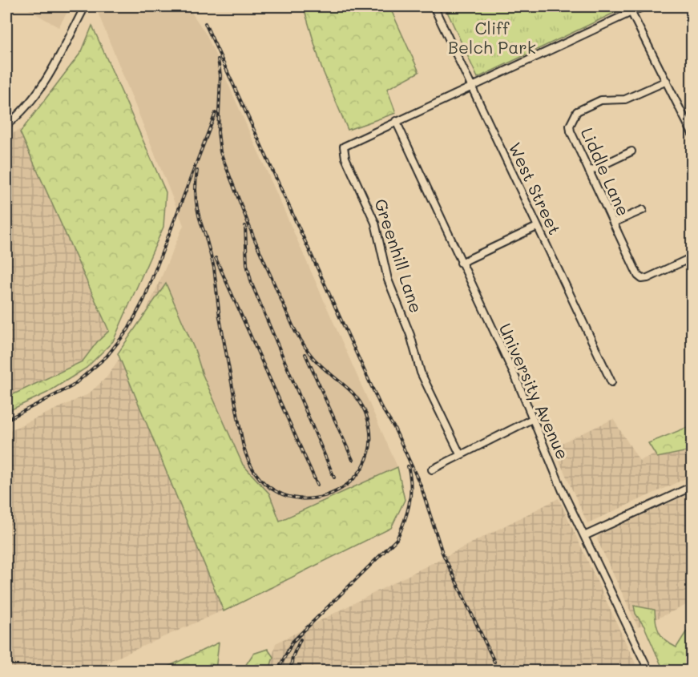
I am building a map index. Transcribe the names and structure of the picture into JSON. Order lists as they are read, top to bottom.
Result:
{
  "streets": {
    "street": [
      "Liddle Lane",
      "West Street",
      "Greenhill Lane",
      "University Avenue"
    ]
  },
  "crossings": [
    ["Greenhill Lane", "University Avenue"]
  ],
  "parks": ["Cliff Belch Park"]
}
